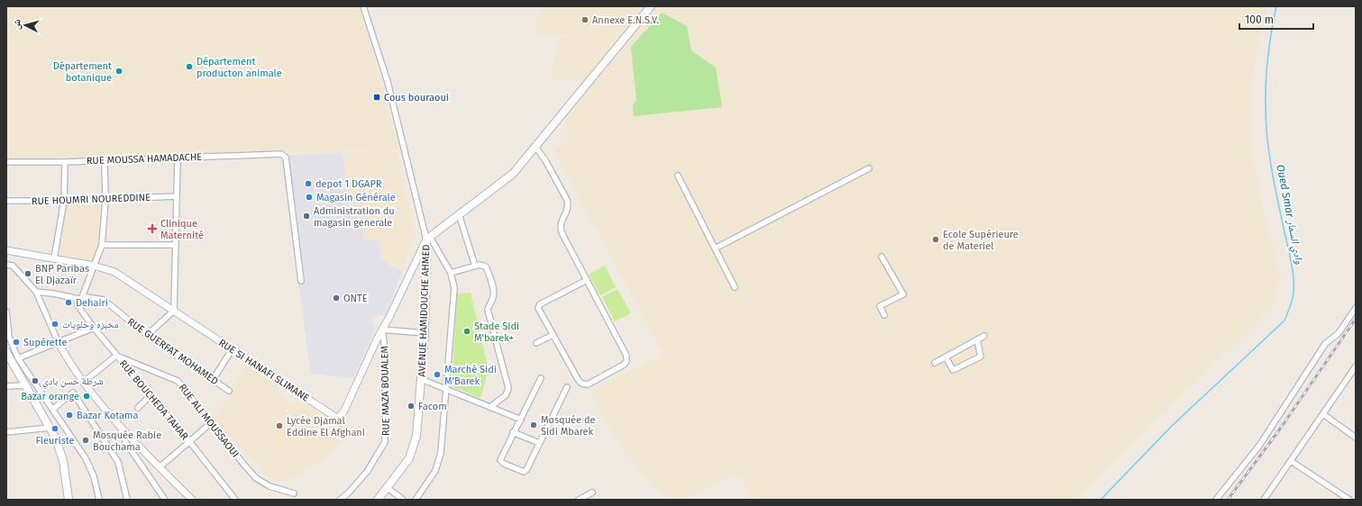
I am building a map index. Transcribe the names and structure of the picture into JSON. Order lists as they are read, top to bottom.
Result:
{
  "streets": {
    "main road": ["AVENUE HAMIDOUCHE AHMED"],
    "street": [
      "RUE MOUSSA HAMADACHE",
      "RUE HOUMRI NOUREDDINE",
      "RUE GUERFAT MOHAMED",
      "RUE SI HANAFI SLIMANE",
      "RUE MAZA BOUALEM",
      "RUE BOUCHEDA TAHAR",
      "RUE ALI MOUSSAOUI"
    ]
  },
  "crossings": [
    ["AVENUE HAMIDOUCHE AHMED", "RUE SI HANAFI SLIMANE"],
    ["RUE GUERFAT MOHAMED", "RUE BOUCHEDA TAHAR"],
    ["RUE SI HANAFI SLIMANE", "RUE MAZA BOUALEM"],
    ["RUE BOUCHEDA TAHAR", "RUE ALI MOUSSAOUI"]
  ],
  "water": ["Oued Smar وادي السمار"],
  "places": {
    "other": [
      "Annexe E.N.S.V.",
      "Département producton animale",
      "Département botanique",
      "depot 1 DGAPR",
      "Magasin Générale",
      "Administration du magasin generale",
      "Ecole Supérieure de Materiel",
      "BNP Paribas El Djazaïr",
      "ONTE",
      "Dehairi",
      "مخبزه وحلويات",
      "Stade Sidi M'barek+",
      "Supérette",
      "Marché Sidi M'Barek",
      "شرطة حسن بادي",
      "Bazar orange",
      "Facom",
      "Bazar Kotama",
      "Mosquée de Sidi Mbarek",
      "Lycée Djamal Eddine El Afghani",
      "Fleuriste",
      "Mosquée Rabie Bouchama"
    ],
    "transit": ["Cous bouraoui"],
    "health": ["Clinique Maternité"]
  },
  "scale_bar": "100 m",
  "north": "left"
}
